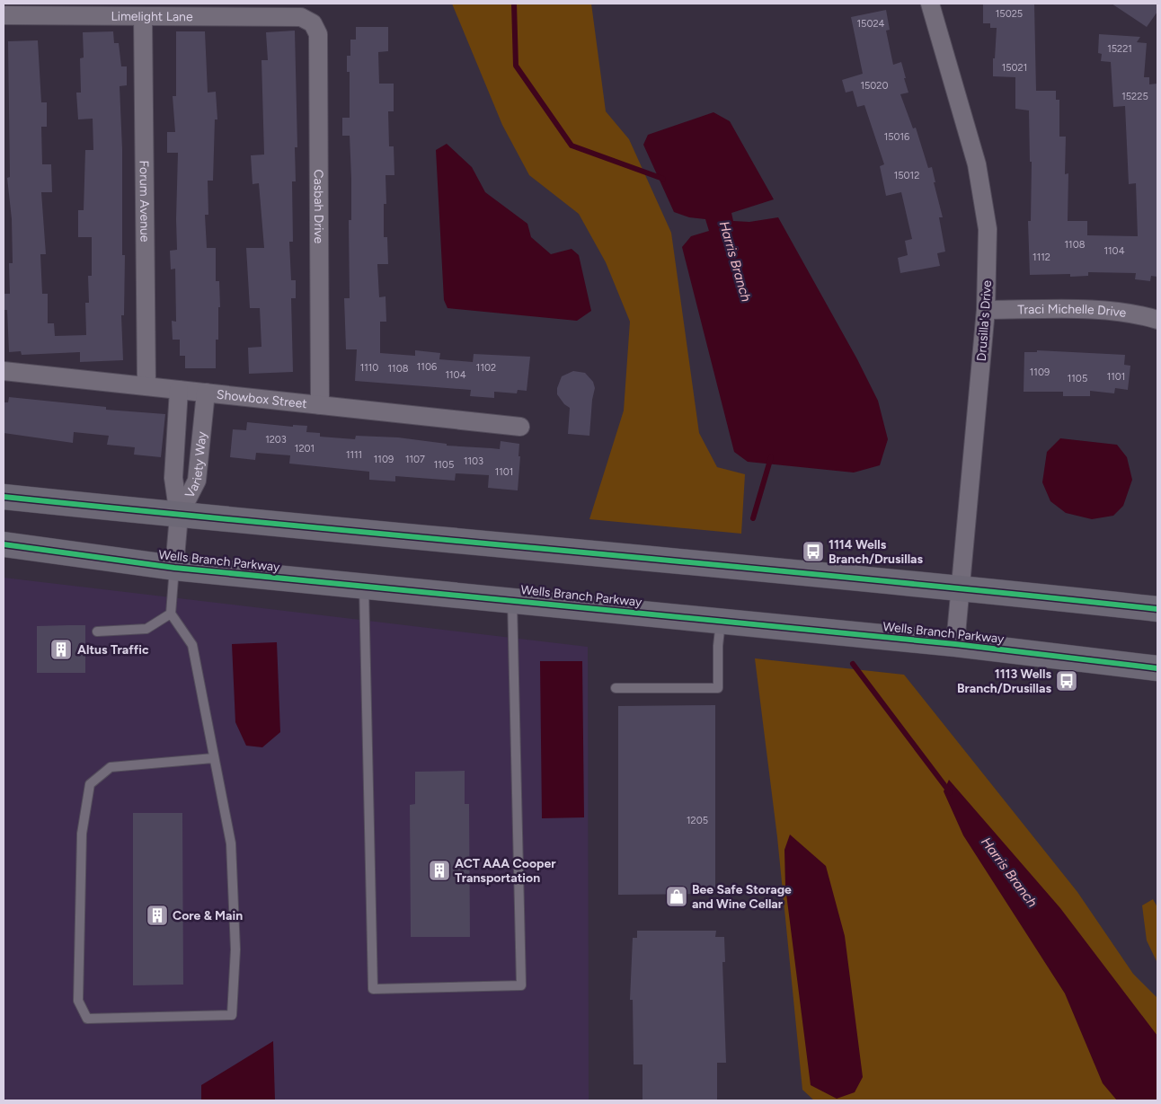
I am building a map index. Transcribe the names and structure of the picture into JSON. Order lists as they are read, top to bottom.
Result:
{
  "streets": {
    "main road": ["Wells Branch Parkway"],
    "street": [
      "Limelight Lane",
      "Forum Avenue",
      "Casbah Drive",
      "Traci Michelle Drive",
      "Drusilla's Drive",
      "Showbox Street",
      "Variety Way"
    ]
  },
  "crossings": [
    ["Limelight Lane", "Forum Avenue"],
    ["Limelight Lane", "Casbah Drive"],
    ["Forum Avenue", "Showbox Street"],
    ["Casbah Drive", "Showbox Street"],
    ["Traci Michelle Drive", "Drusilla's Drive"],
    ["Drusilla's Drive", "Wells Branch Parkway"],
    ["Showbox Street", "Variety Way"]
  ],
  "water": ["Harris Branch"],
  "places": {
    "bus stop": ["1114 Wells Branch/Drusillas", "1113 Wells Branch/Drusillas"],
    "building": ["Altus Traffic", "ACT AAA Cooper Transportation", "Core & Main"],
    "shop": ["Bee Safe Storage and Wine Cellar"]
  },
  "house_numbers": [
    "15025",
    "15024",
    "15221",
    "15021",
    "15020",
    "15225",
    "15016",
    "15012",
    "1108",
    "1104",
    "1112",
    "1106",
    "1110",
    "1102",
    "1108",
    "1109",
    "1104",
    "1101",
    "1105",
    "1203",
    "1201",
    "1111",
    "1109",
    "1107",
    "1103",
    "1105",
    "1101",
    "1205"
  ]
}
